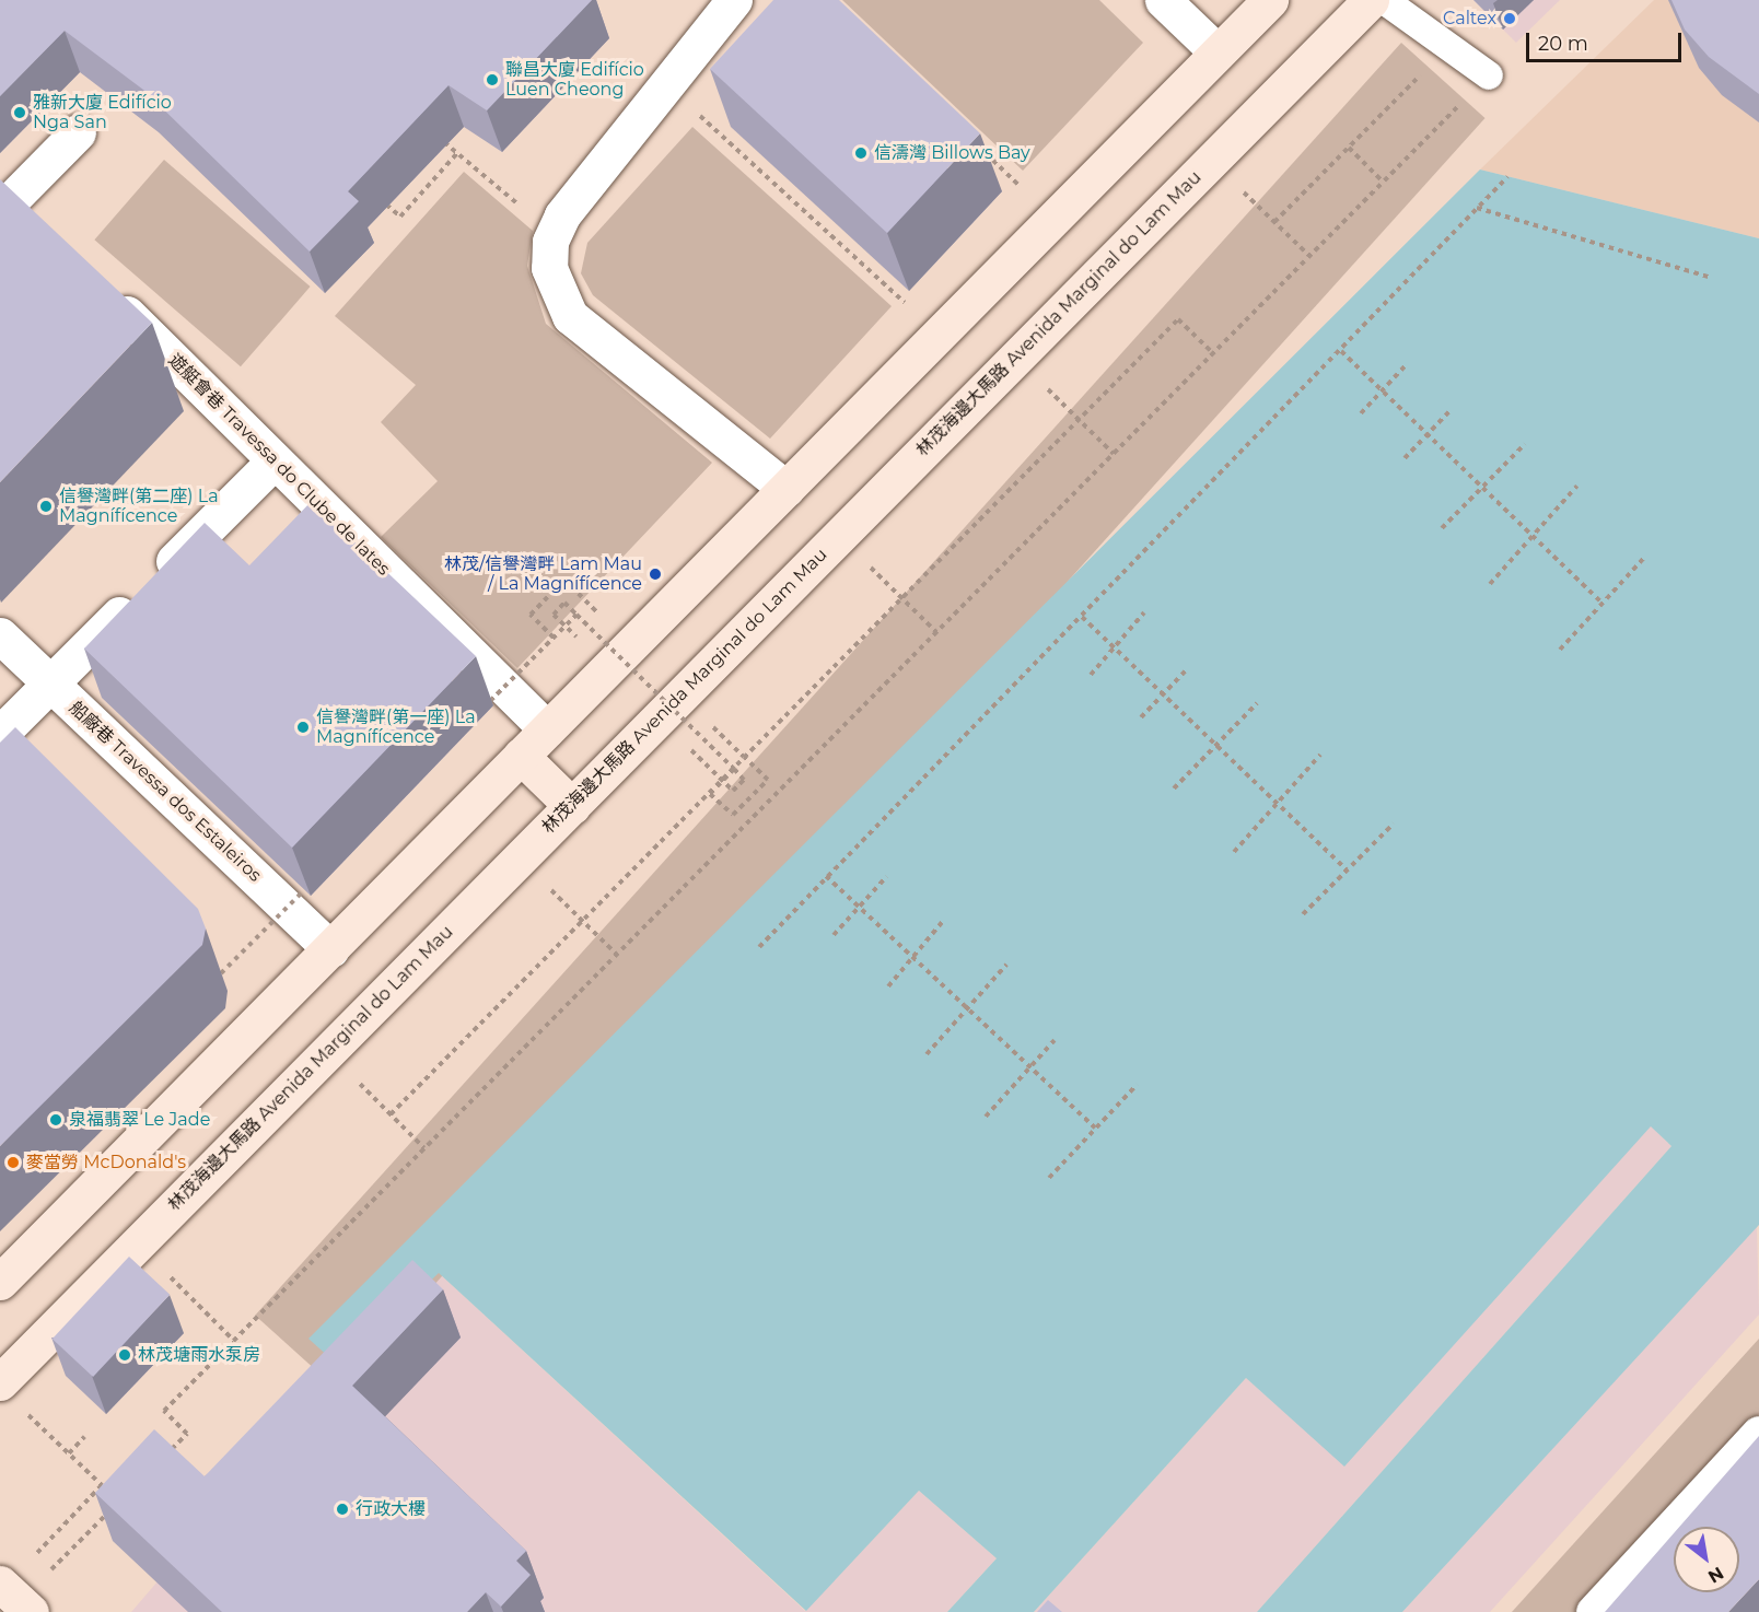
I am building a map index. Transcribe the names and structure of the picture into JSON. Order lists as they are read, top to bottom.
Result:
{
  "streets": {
    "main road": ["林茂海邊大馬路 Avenida Marginal do Lam Mau"],
    "street": ["遊艇會巷 Travessa do Clube de Iates", "船廠巷 Travessa dos Estaleiros"]
  },
  "places": [
    "Caltex",
    "聯昌大廈 Edifício Luen Cheong",
    "雅新大廈 Edifício Nga San",
    "信濤灣 Billows Bay",
    "信譽灣畔(第二座) La Magnífícence",
    "林茂/信譽灣畔 Lam Mau / La Magnífícence",
    "信譽灣畔(第一座) La Magnífícence",
    "泉福翡翠 Le Jade",
    "麥當勞 McDonald's",
    "林茂塘雨水泵房",
    "行政大樓"
  ],
  "scale_bar": "20 m",
  "north": "bottom right"
}
